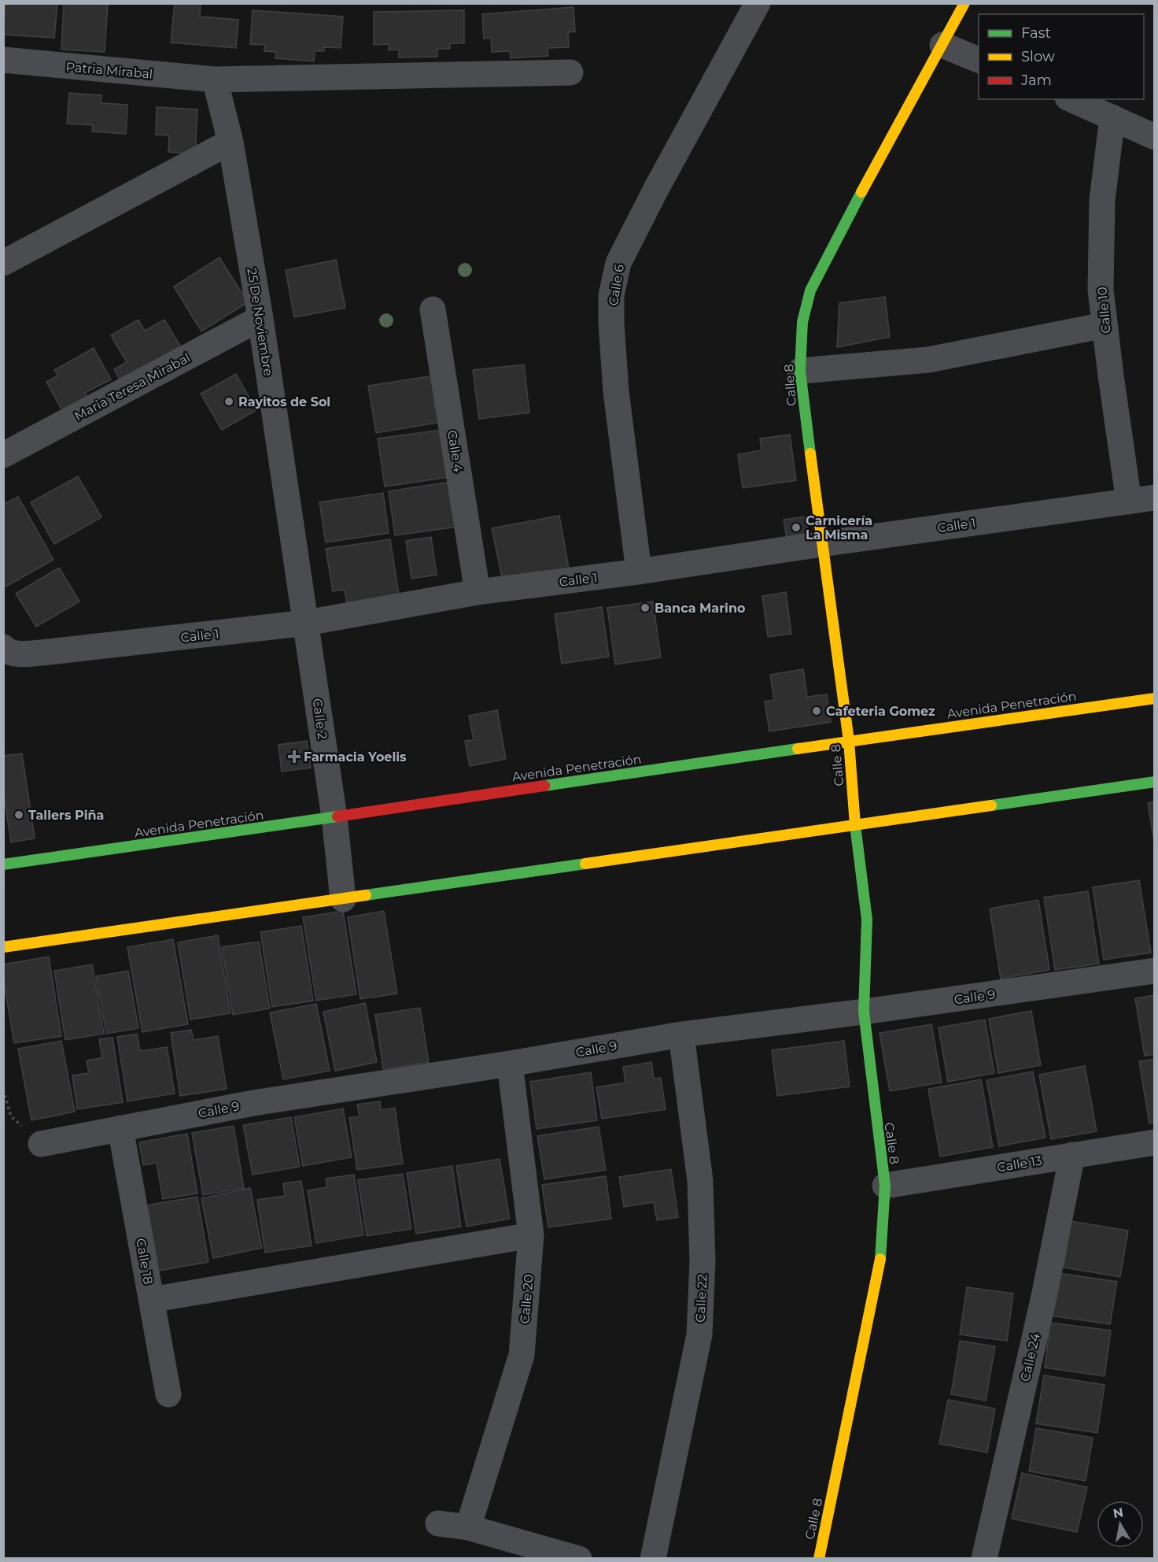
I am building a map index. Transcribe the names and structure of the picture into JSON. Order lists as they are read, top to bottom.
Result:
{
  "streets": {
    "street": [
      "Patria Mirabal",
      "Calle 6",
      "Calle 10",
      "25 De Noviembre",
      "Calle 8",
      "Maria Teresa Mirabal",
      "Calle 4",
      "Calle 1",
      "Avenida Penetración",
      "Calle 2",
      "Calle 9",
      "Calle 13",
      "Calle 18",
      "Calle 22",
      "Calle 20",
      "Calle 24"
    ]
  },
  "crossings": [
    ["Patria Mirabal", "25 De Noviembre"],
    ["Calle 6", "Calle 1"],
    ["Calle 10", "Calle 1"],
    ["25 De Noviembre", "Maria Teresa Mirabal"],
    ["25 De Noviembre", "Calle 1"],
    ["25 De Noviembre", "Calle 2"],
    ["Calle 8", "Calle 1"],
    ["Calle 8", "Avenida Penetración"],
    ["Calle 8", "Calle 9"],
    ["Calle 8", "Calle 13"],
    ["Calle 4", "Calle 1"],
    ["Calle 1", "Calle 2"],
    ["Avenida Penetración", "Calle 2"],
    ["Calle 9", "Calle 18"],
    ["Calle 9", "Calle 22"],
    ["Calle 9", "Calle 20"],
    ["Calle 13", "Calle 24"]
  ],
  "places": {
    "other": [
      "Rayitos de Sol",
      "Carnicería La Misma",
      "Banca Marino",
      "Cafeteria Gomez",
      "Tallers Piña"
    ],
    "health": ["Farmacia Yoelis"]
  },
  "legend": ["Fast", "Slow", "Jam"],
  "north": "top"
}
